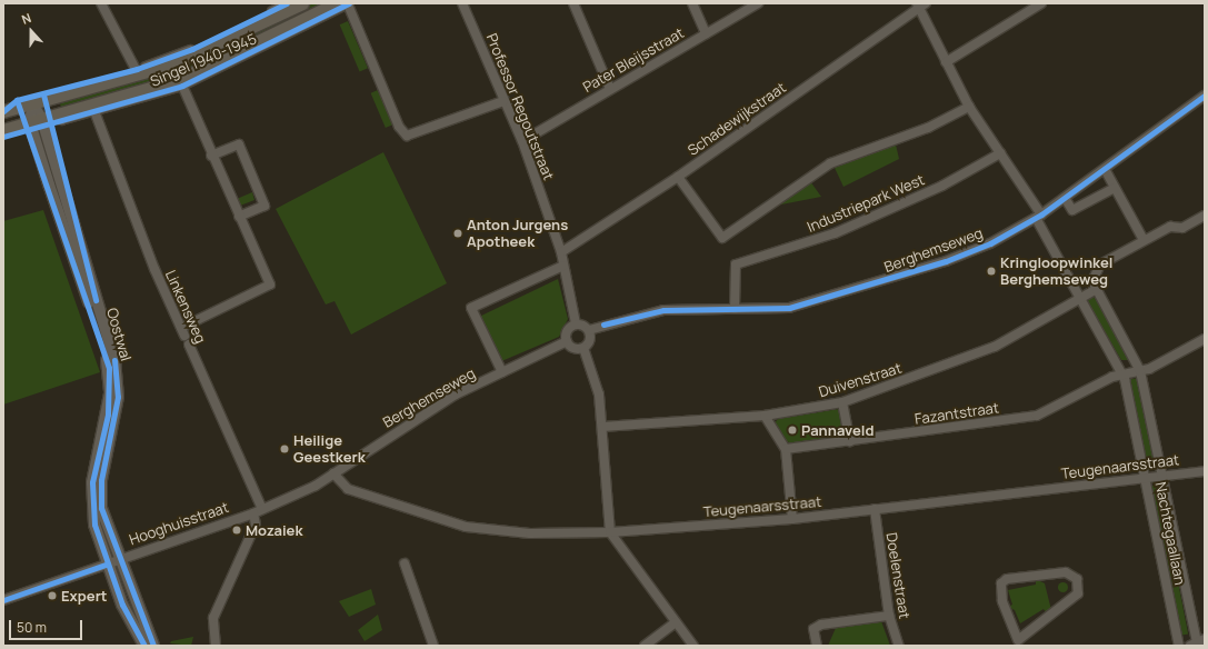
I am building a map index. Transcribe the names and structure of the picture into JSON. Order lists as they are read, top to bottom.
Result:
{
  "streets": {
    "main road": ["Singel 1940-1945"],
    "street": [
      "Pater Bleijsstraat",
      "Professor Regoutstraat",
      "Schadewijkstraat",
      "Industriepark West",
      "Berghemseweg",
      "Linkensweg",
      "Oostwal",
      "Duivenstraat",
      "Fazantstraat",
      "Teugenaarsstraat",
      "Hooghuisstraat",
      "Nachtegaallaan",
      "Doelenstraat"
    ]
  },
  "crossings": [
    ["Singel 1940-1945", "Linkensweg"],
    ["Singel 1940-1945", "Oostwal"],
    ["Pater Bleijsstraat", "Professor Regoutstraat"],
    ["Professor Regoutstraat", "Schadewijkstraat"],
    ["Professor Regoutstraat", "Berghemseweg"],
    ["Schadewijkstraat", "Nachtegaallaan"],
    ["Industriepark West", "Berghemseweg"],
    ["Industriepark West", "Nachtegaallaan"],
    ["Berghemseweg", "Linkensweg"],
    ["Berghemseweg", "Teugenaarsstraat"],
    ["Berghemseweg", "Hooghuisstraat"],
    ["Berghemseweg", "Nachtegaallaan"],
    ["Linkensweg", "Hooghuisstraat"],
    ["Oostwal", "Hooghuisstraat"],
    ["Duivenstraat", "Nachtegaallaan"],
    ["Fazantstraat", "Nachtegaallaan"],
    ["Teugenaarsstraat", "Nachtegaallaan"],
    ["Teugenaarsstraat", "Doelenstraat"]
  ],
  "places": [
    "Anton Jurgens Apotheek",
    "Kringloopwinkel Berghemseweg",
    "Pannaveld",
    "Heilige Geestkerk",
    "Mozaiek",
    "Expert"
  ],
  "scale_bar": "50 m",
  "north": "top"
}
